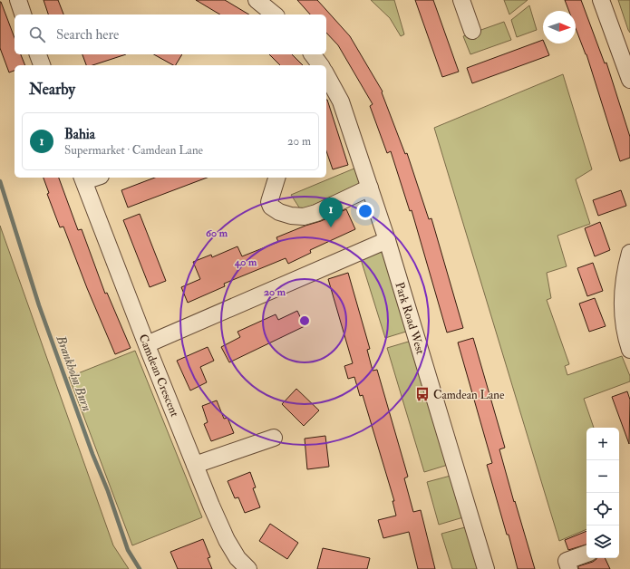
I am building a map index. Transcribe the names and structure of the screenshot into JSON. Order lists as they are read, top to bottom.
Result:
{
  "streets": {
    "street": ["Park Road West", "Camdean Crescent"]
  },
  "water": ["Brankholm Burn"],
  "places": {
    "bus stop": ["Camdean Lane"]
  },
  "north": "right",
  "page": {
    "search": "Search here",
    "heading": "Nearby",
    "list": [
      {
        "mark": "1",
        "name": "Bahia",
        "note": "Supermarket · Camdean Lane",
        "value": "20 m"
      }
    ],
    "pins": "1",
    "map_buttons": ["+", "−"]
  },
  "rings": ["60 m", "40 m", "20 m"]
}
